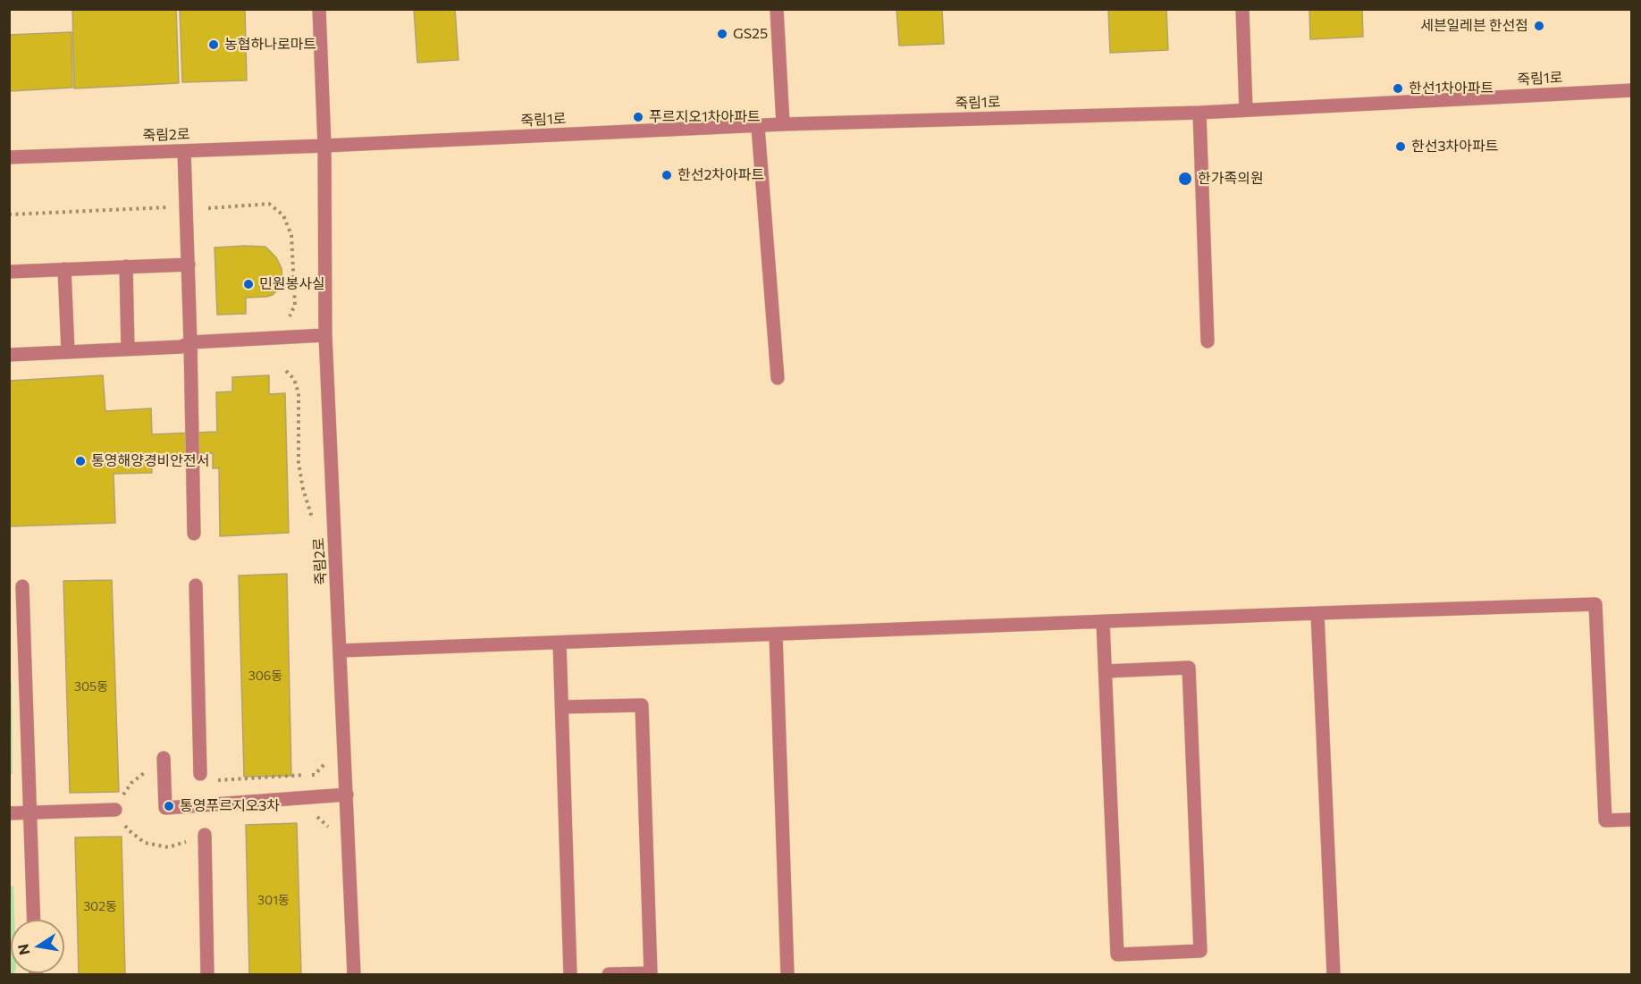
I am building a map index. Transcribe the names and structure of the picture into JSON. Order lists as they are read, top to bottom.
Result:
{
  "streets": {
    "street": ["죽림1로", "죽림2로"]
  },
  "crossings": [
    ["죽림1로", "죽림2로"]
  ],
  "places": [
    "세븐일레븐 한선점",
    "GS25",
    "농협하나로마트",
    "한선1차아파트",
    "푸르지오1차아파트",
    "한선3차아파트",
    "한선2차아파트",
    "한가족의원",
    "민원봉사실",
    "통영해양경비안전서",
    "통영푸르지오3차"
  ],
  "house_numbers": [
    "306동",
    "305동",
    "301동",
    "302동"
  ],
  "north": "left"
}
